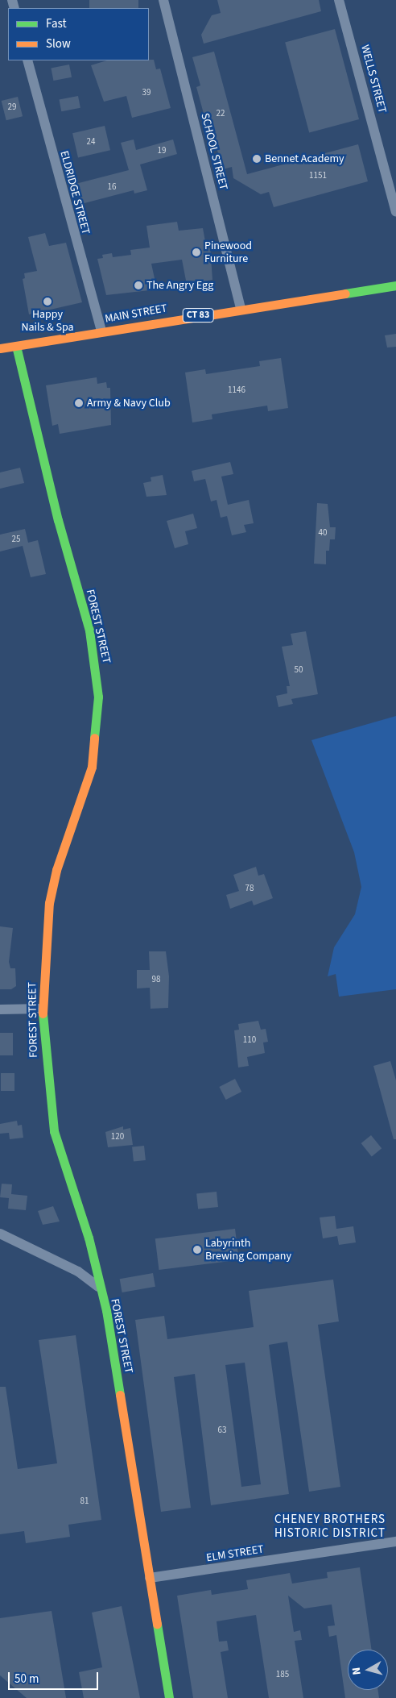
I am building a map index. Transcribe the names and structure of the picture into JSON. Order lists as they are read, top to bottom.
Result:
{
  "streets": {
    "street": [
      "WELLS STREET",
      "SCHOOL STREET",
      "ELDRIDGE STREET",
      "MAIN STREET",
      "CT 83",
      "FOREST STREET",
      "ELM STREET"
    ]
  },
  "crossings": [
    ["SCHOOL STREET", "MAIN STREET"],
    ["ELDRIDGE STREET", "MAIN STREET"],
    ["MAIN STREET", "FOREST STREET"],
    ["FOREST STREET", "ELM STREET"]
  ],
  "districts": ["CHENEY BROTHERS HISTORIC DISTRICT"],
  "places": [
    "Bennet Academy",
    "Pinewood Furniture",
    "The Angry Egg",
    "Happy Nails & Spa",
    "Army & Navy Club",
    "Labyrinth Brewing Company"
  ],
  "house_numbers": [
    "39",
    "29",
    "22",
    "24",
    "19",
    "1151",
    "16",
    "1146",
    "40",
    "25",
    "50",
    "78",
    "98",
    "110",
    "120",
    "63",
    "81",
    "185"
  ],
  "legend": ["Fast", "Slow"],
  "scale_bar": "50 m",
  "north": "left"
}
